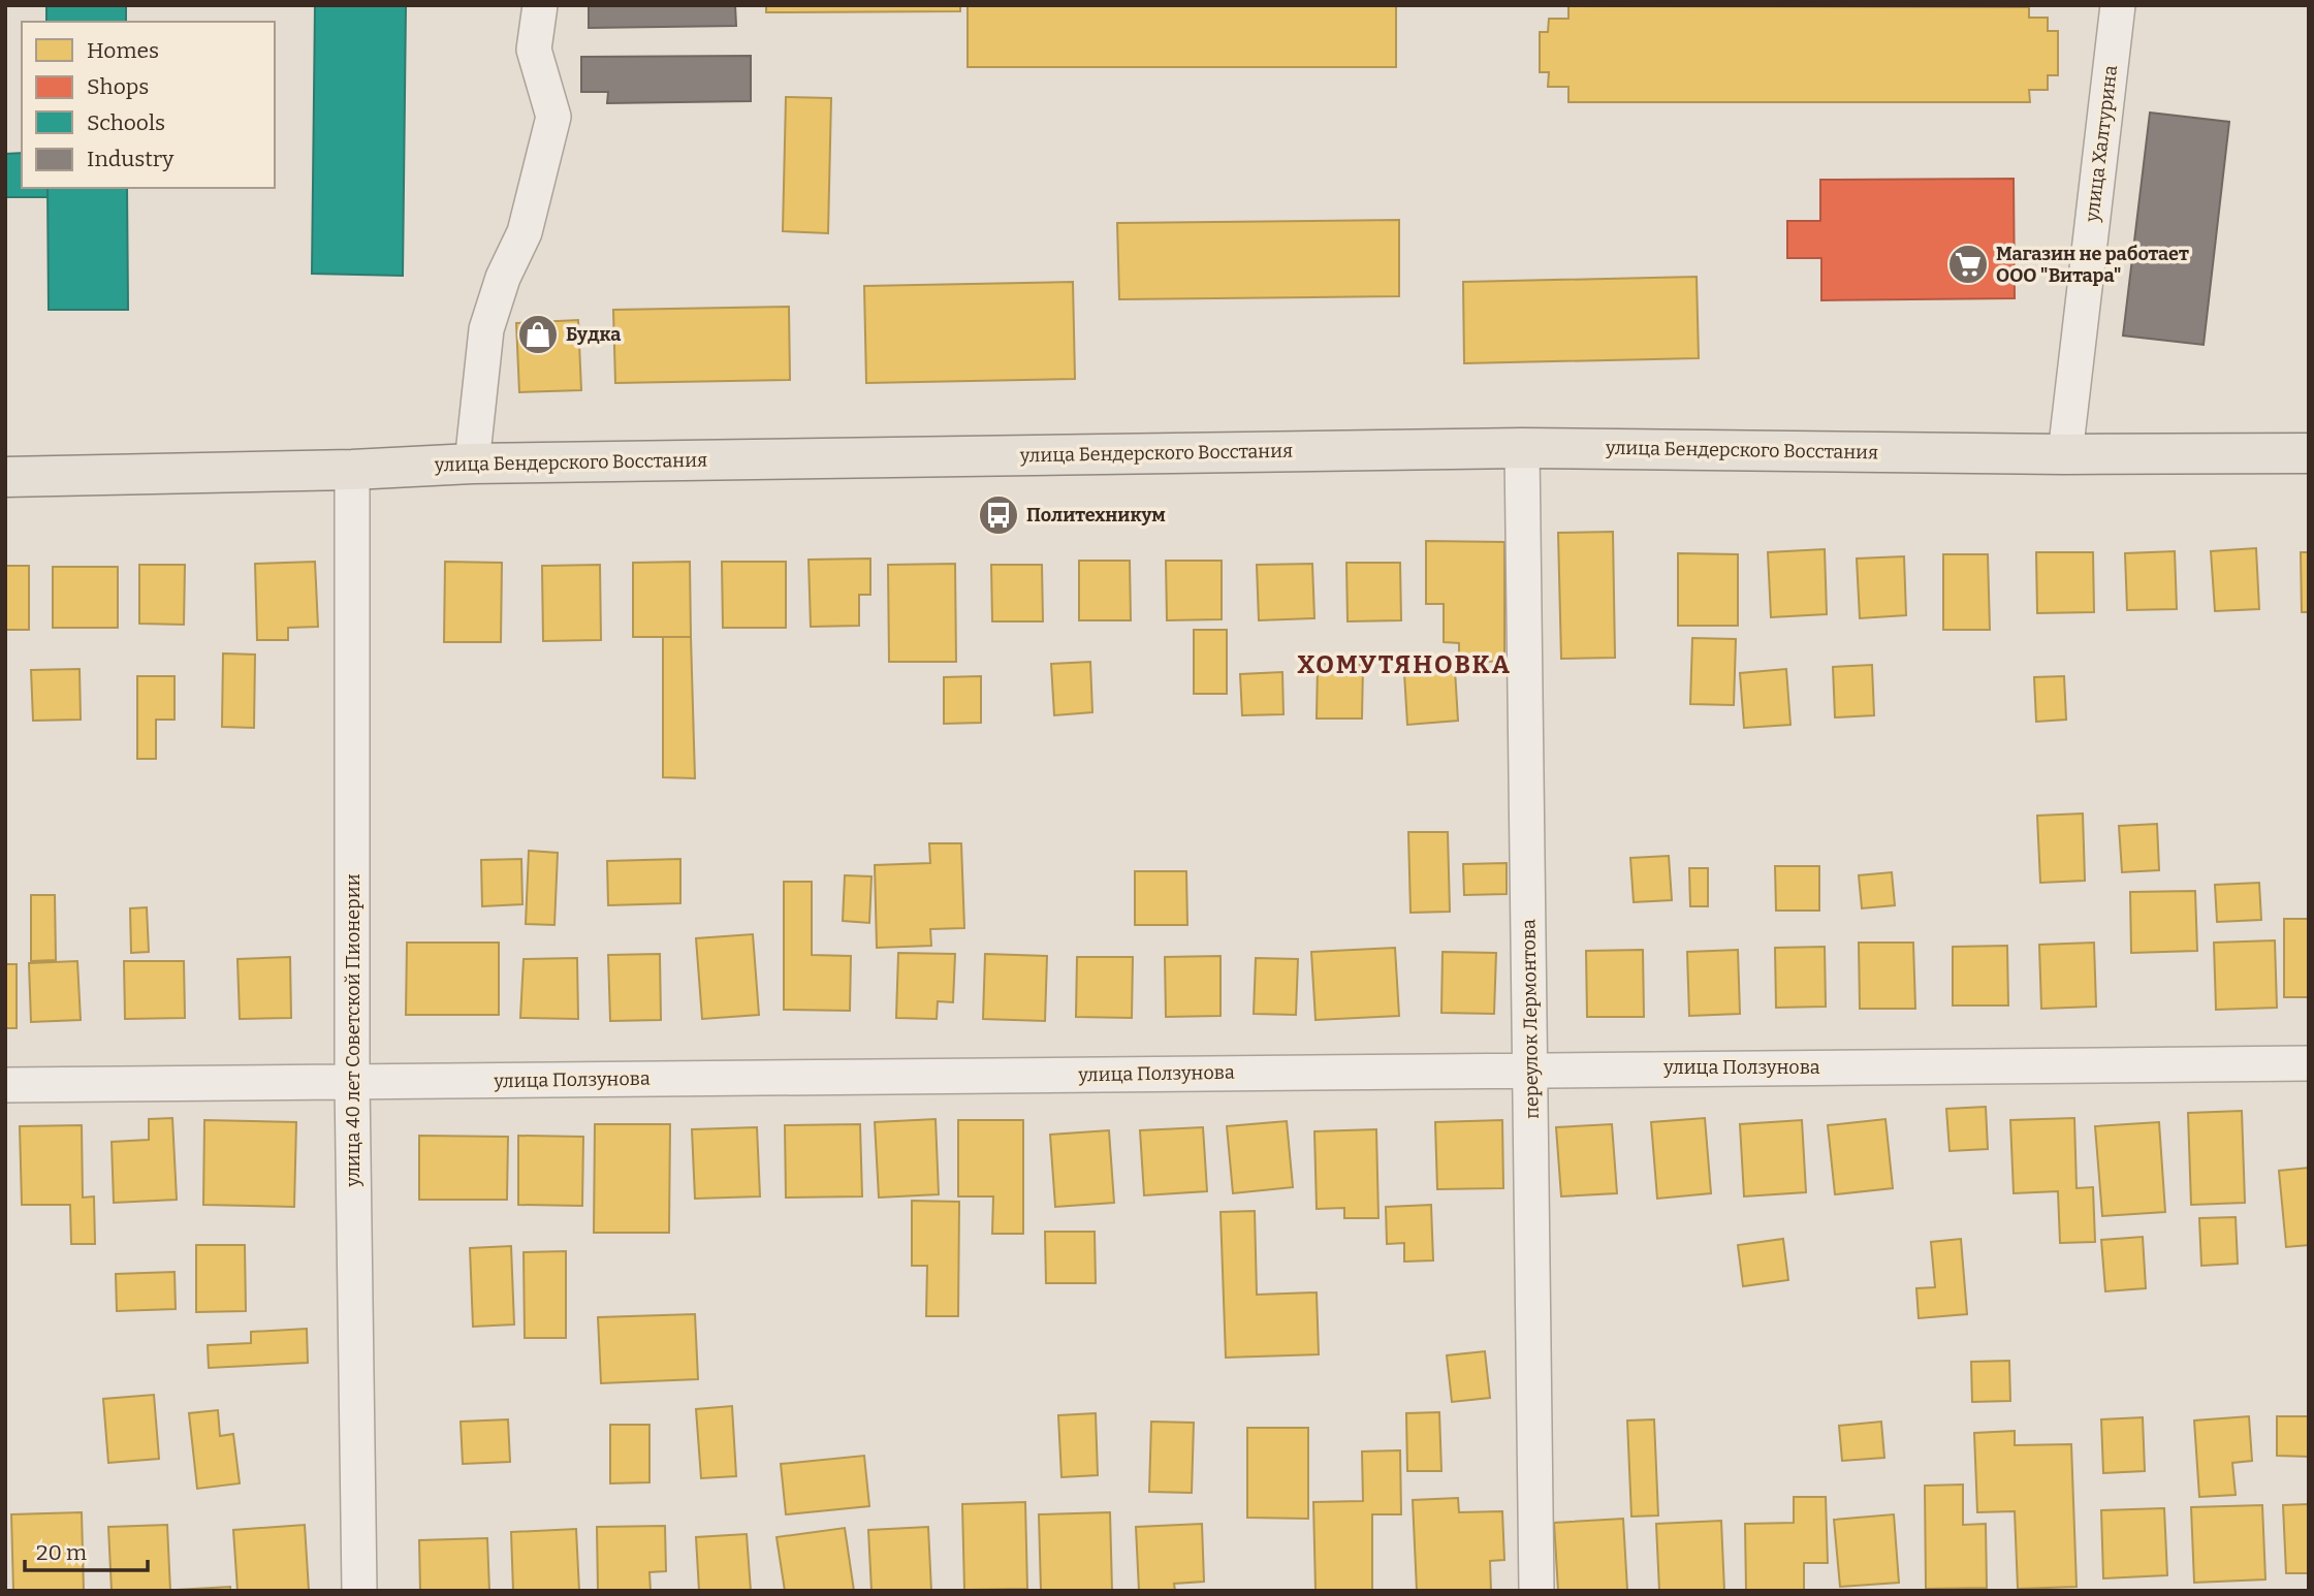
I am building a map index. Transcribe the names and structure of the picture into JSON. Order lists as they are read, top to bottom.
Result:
{
  "streets": {
    "main road": ["улица Бендерского Восстания"],
    "street": [
      "улица Халтурина",
      "переулок Лермонтова",
      "улица 40 лет Советской Пионерии",
      "улица Ползунова"
    ]
  },
  "crossings": [
    ["улица Халтурина", "улица Бендерского Восстания"],
    ["улица Бендерского Восстания", "переулок Лермонтова"],
    ["улица Бендерского Восстания", "улица 40 лет Советской Пионерии"],
    ["переулок Лермонтова", "улица Ползунова"],
    ["улица 40 лет Советской Пионерии", "улица Ползунова"]
  ],
  "districts": ["ХОМУТЯНОВКА"],
  "places": {
    "supermarket": ["Магазин не работает ООО \"Витара\""],
    "shop": ["Будка"],
    "bus stop": ["Политехникум"]
  },
  "legend": [
    "Homes",
    "Shops",
    "Schools",
    "Industry"
  ],
  "scale_bar": "20 m"
}
